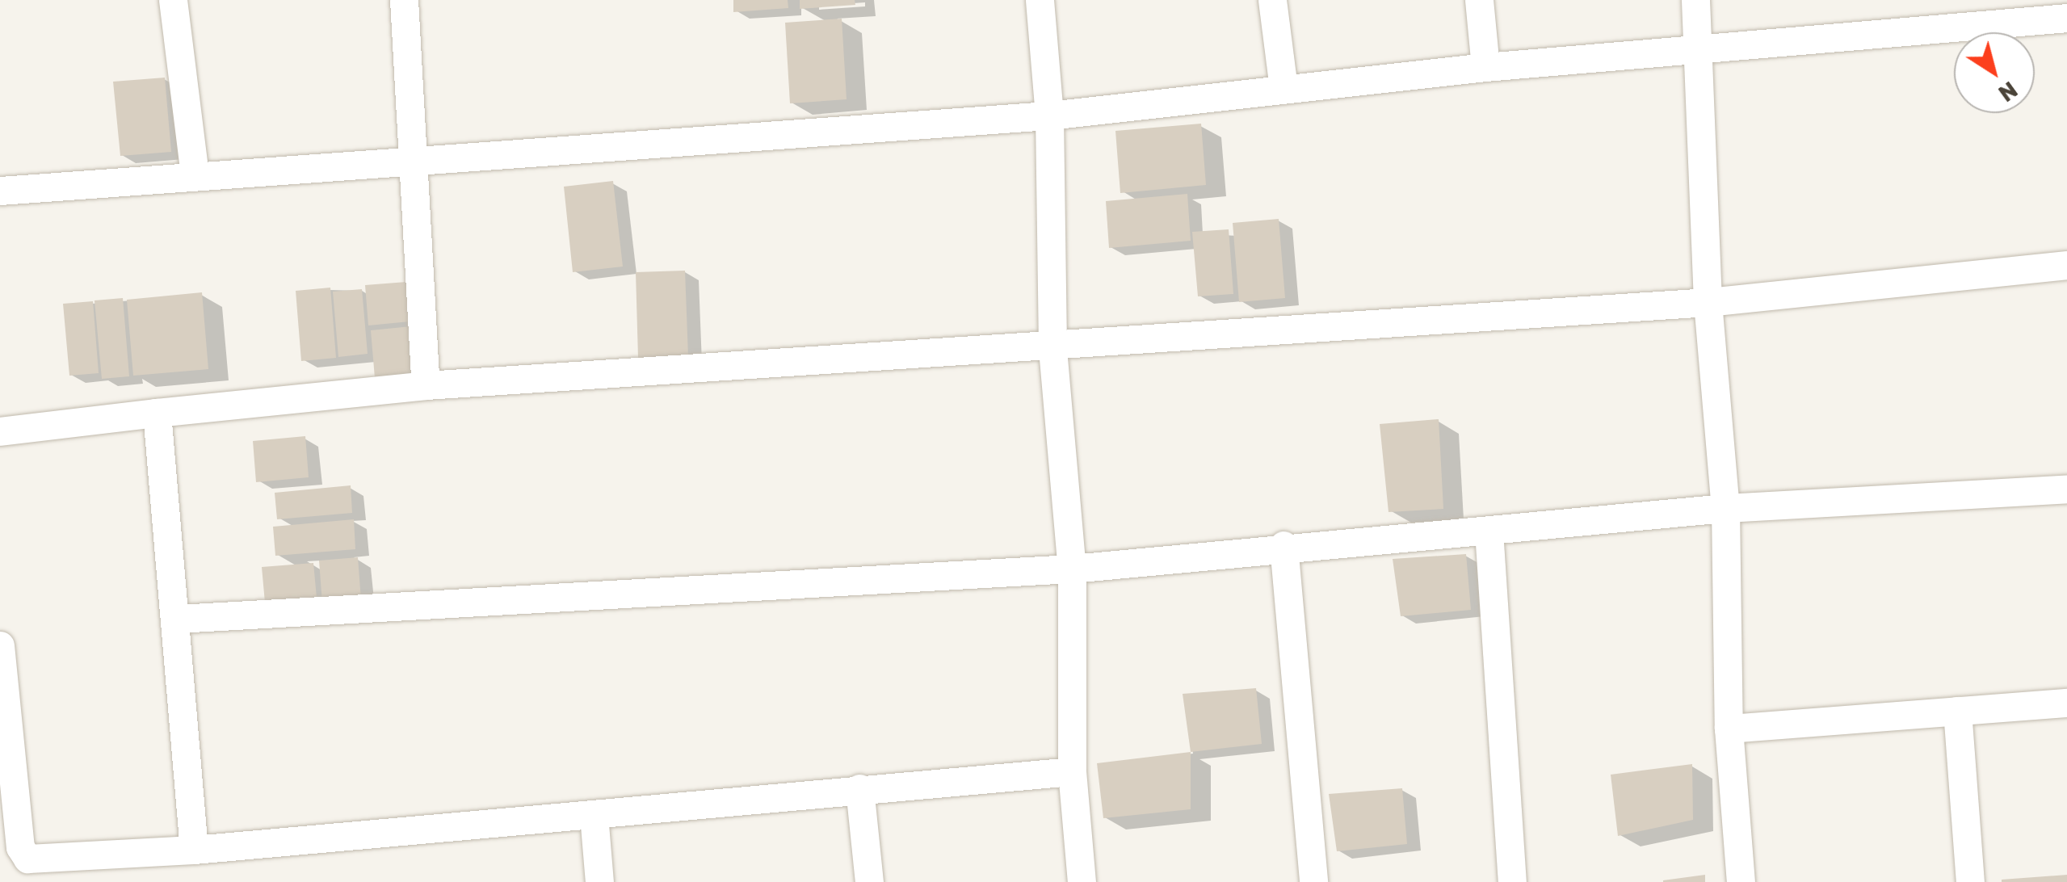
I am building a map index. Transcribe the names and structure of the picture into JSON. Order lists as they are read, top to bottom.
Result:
{
  "north": "bottom right"
}
